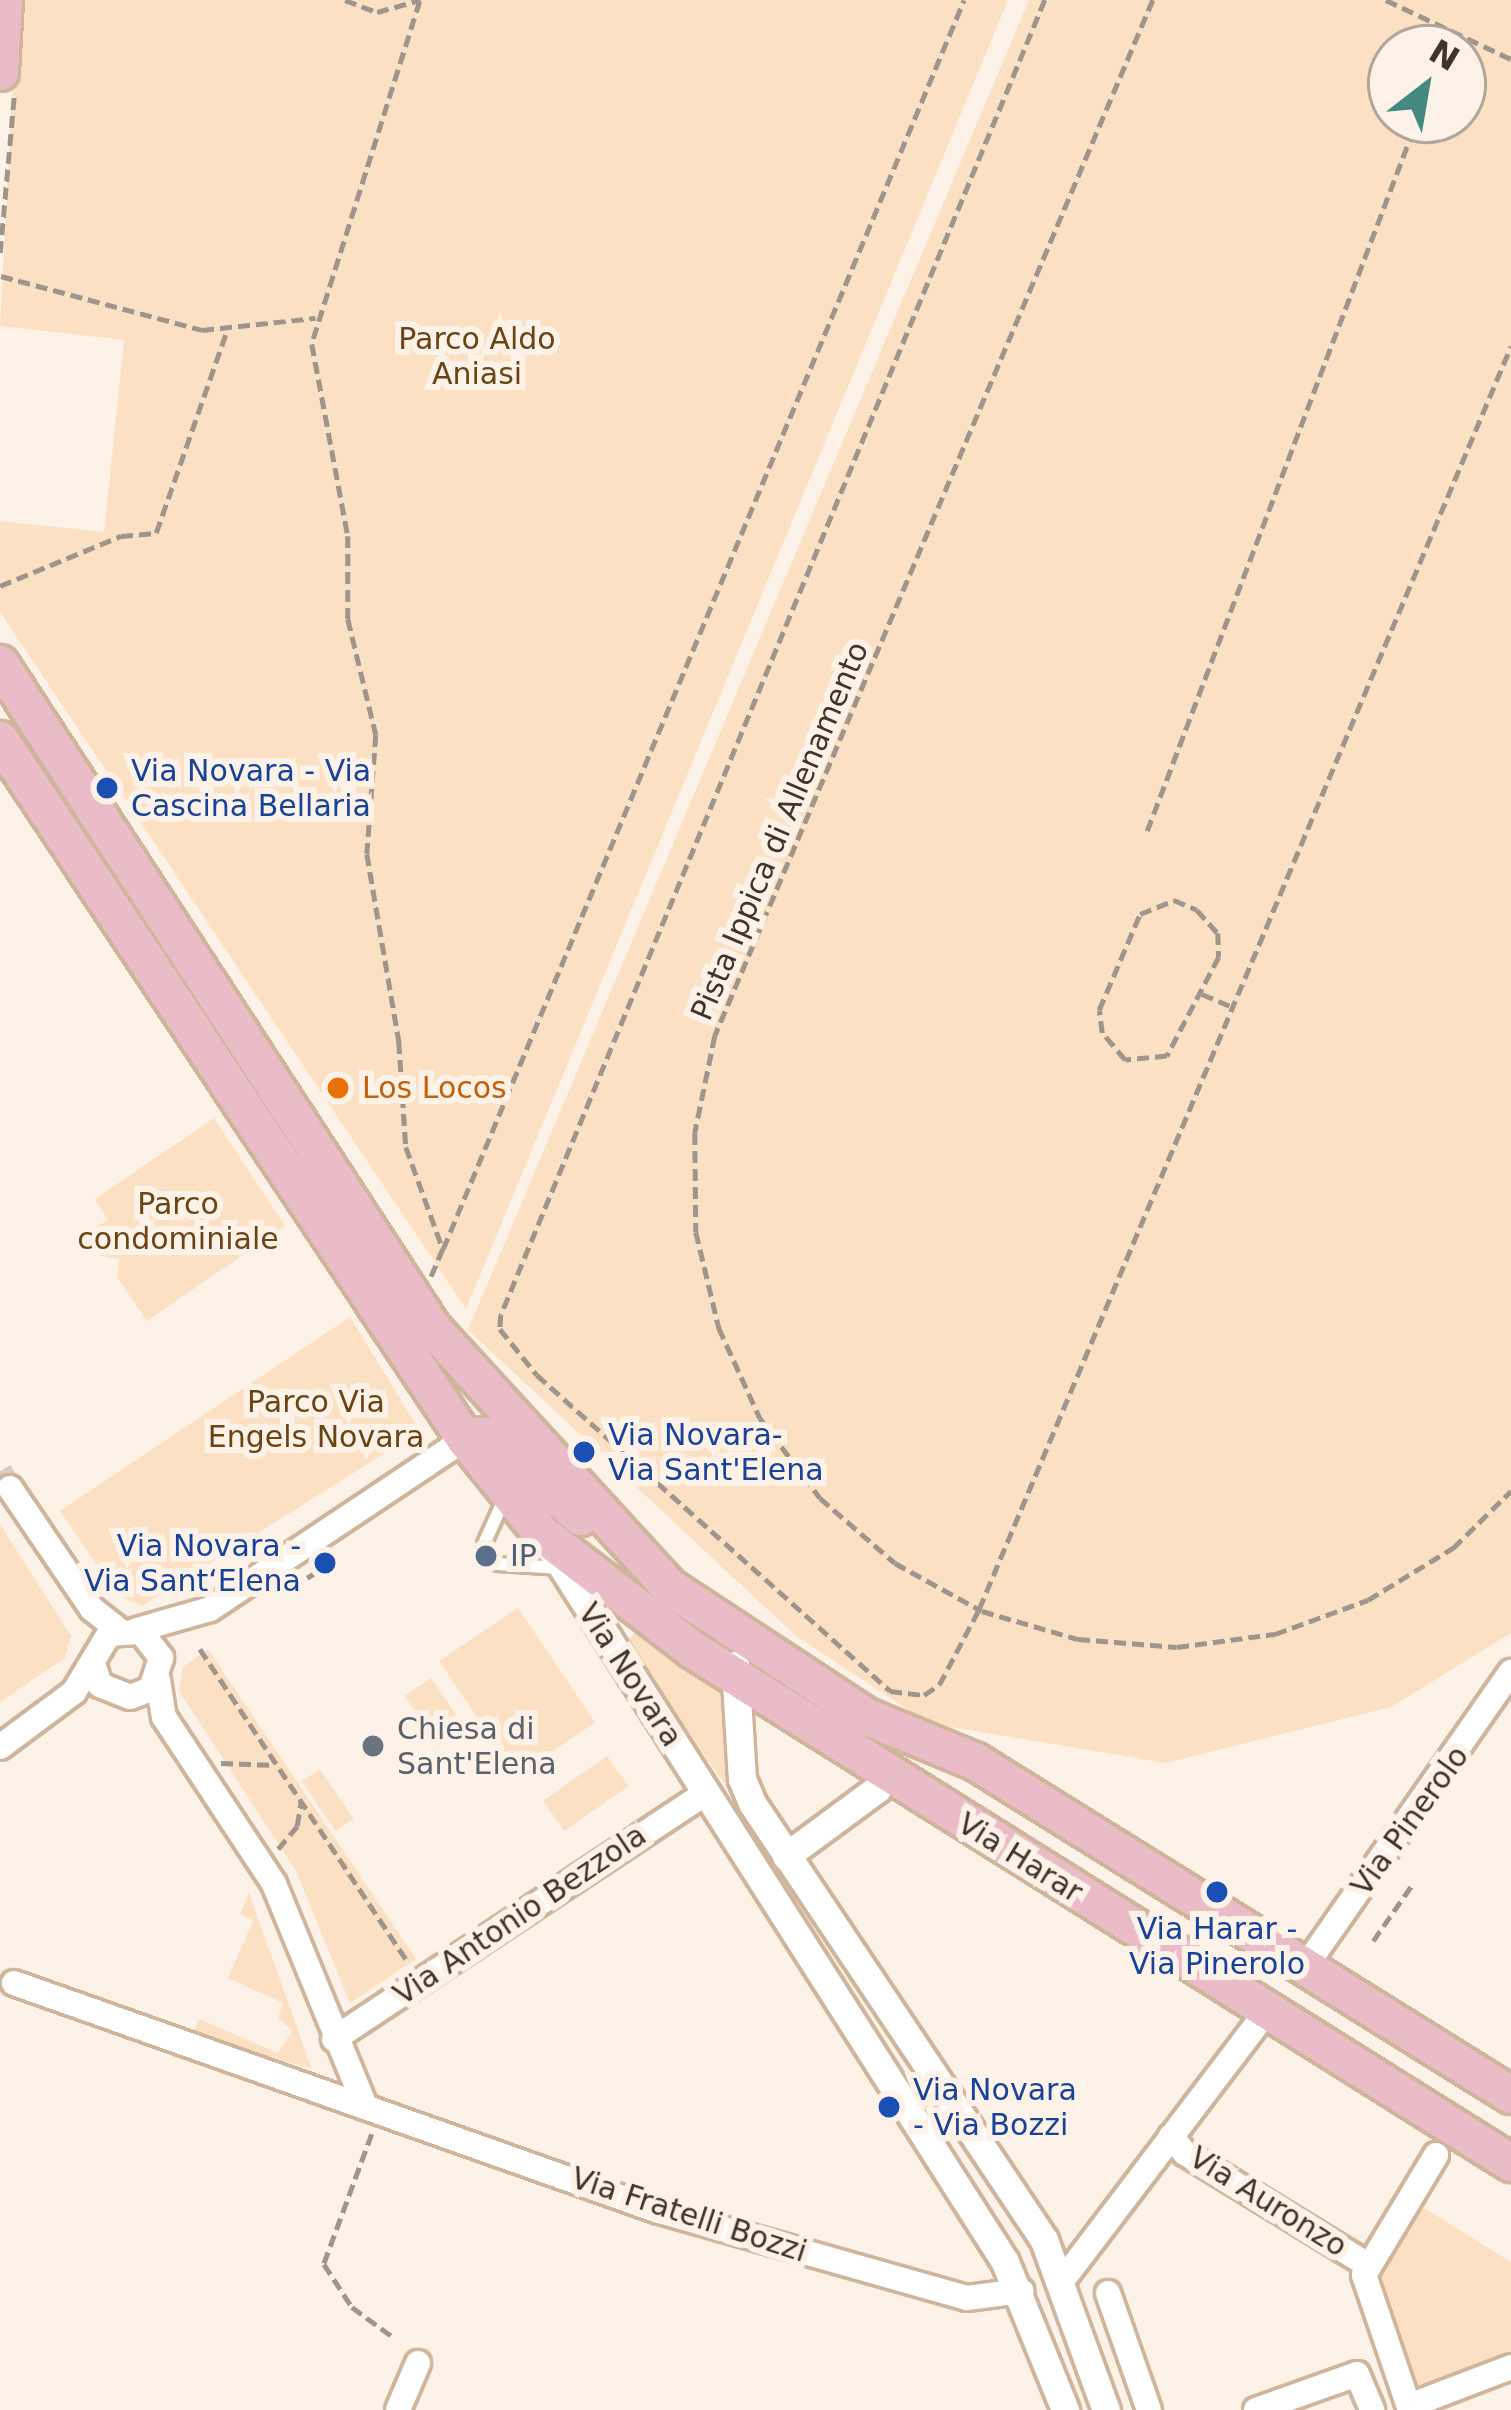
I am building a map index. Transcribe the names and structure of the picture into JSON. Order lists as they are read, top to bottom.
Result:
{
  "streets": {
    "main road": ["Via Harar"],
    "street": [
      "Via Novara",
      "Via Pinerolo",
      "Via Antonio Bezzola",
      "Via Auronzo",
      "Via Fratelli Bozzi"
    ],
    "path": ["Pista Ippica di Allenamento"]
  },
  "crossings": [
    ["Via Novara", "Via Harar"],
    ["Via Novara", "Via Antonio Bezzola"],
    ["Via Novara", "Via Fratelli Bozzi"],
    ["Via Pinerolo", "Via Harar"]
  ],
  "parks": ["Parco Aldo Aniasi", "Parco condominiale", "Parco Via Engels Novara"],
  "places": [
    "Via Novara - Via Cascina Bellaria",
    "Los Locos",
    "Via Novara- Via Sant'Elena",
    "IP",
    "Via Novara - Via Sant‘Elena",
    "Chiesa di Sant'Elena",
    "Via Harar - Via Pinerolo",
    "Via Novara - Via Bozzi"
  ],
  "north": "top right"
}
